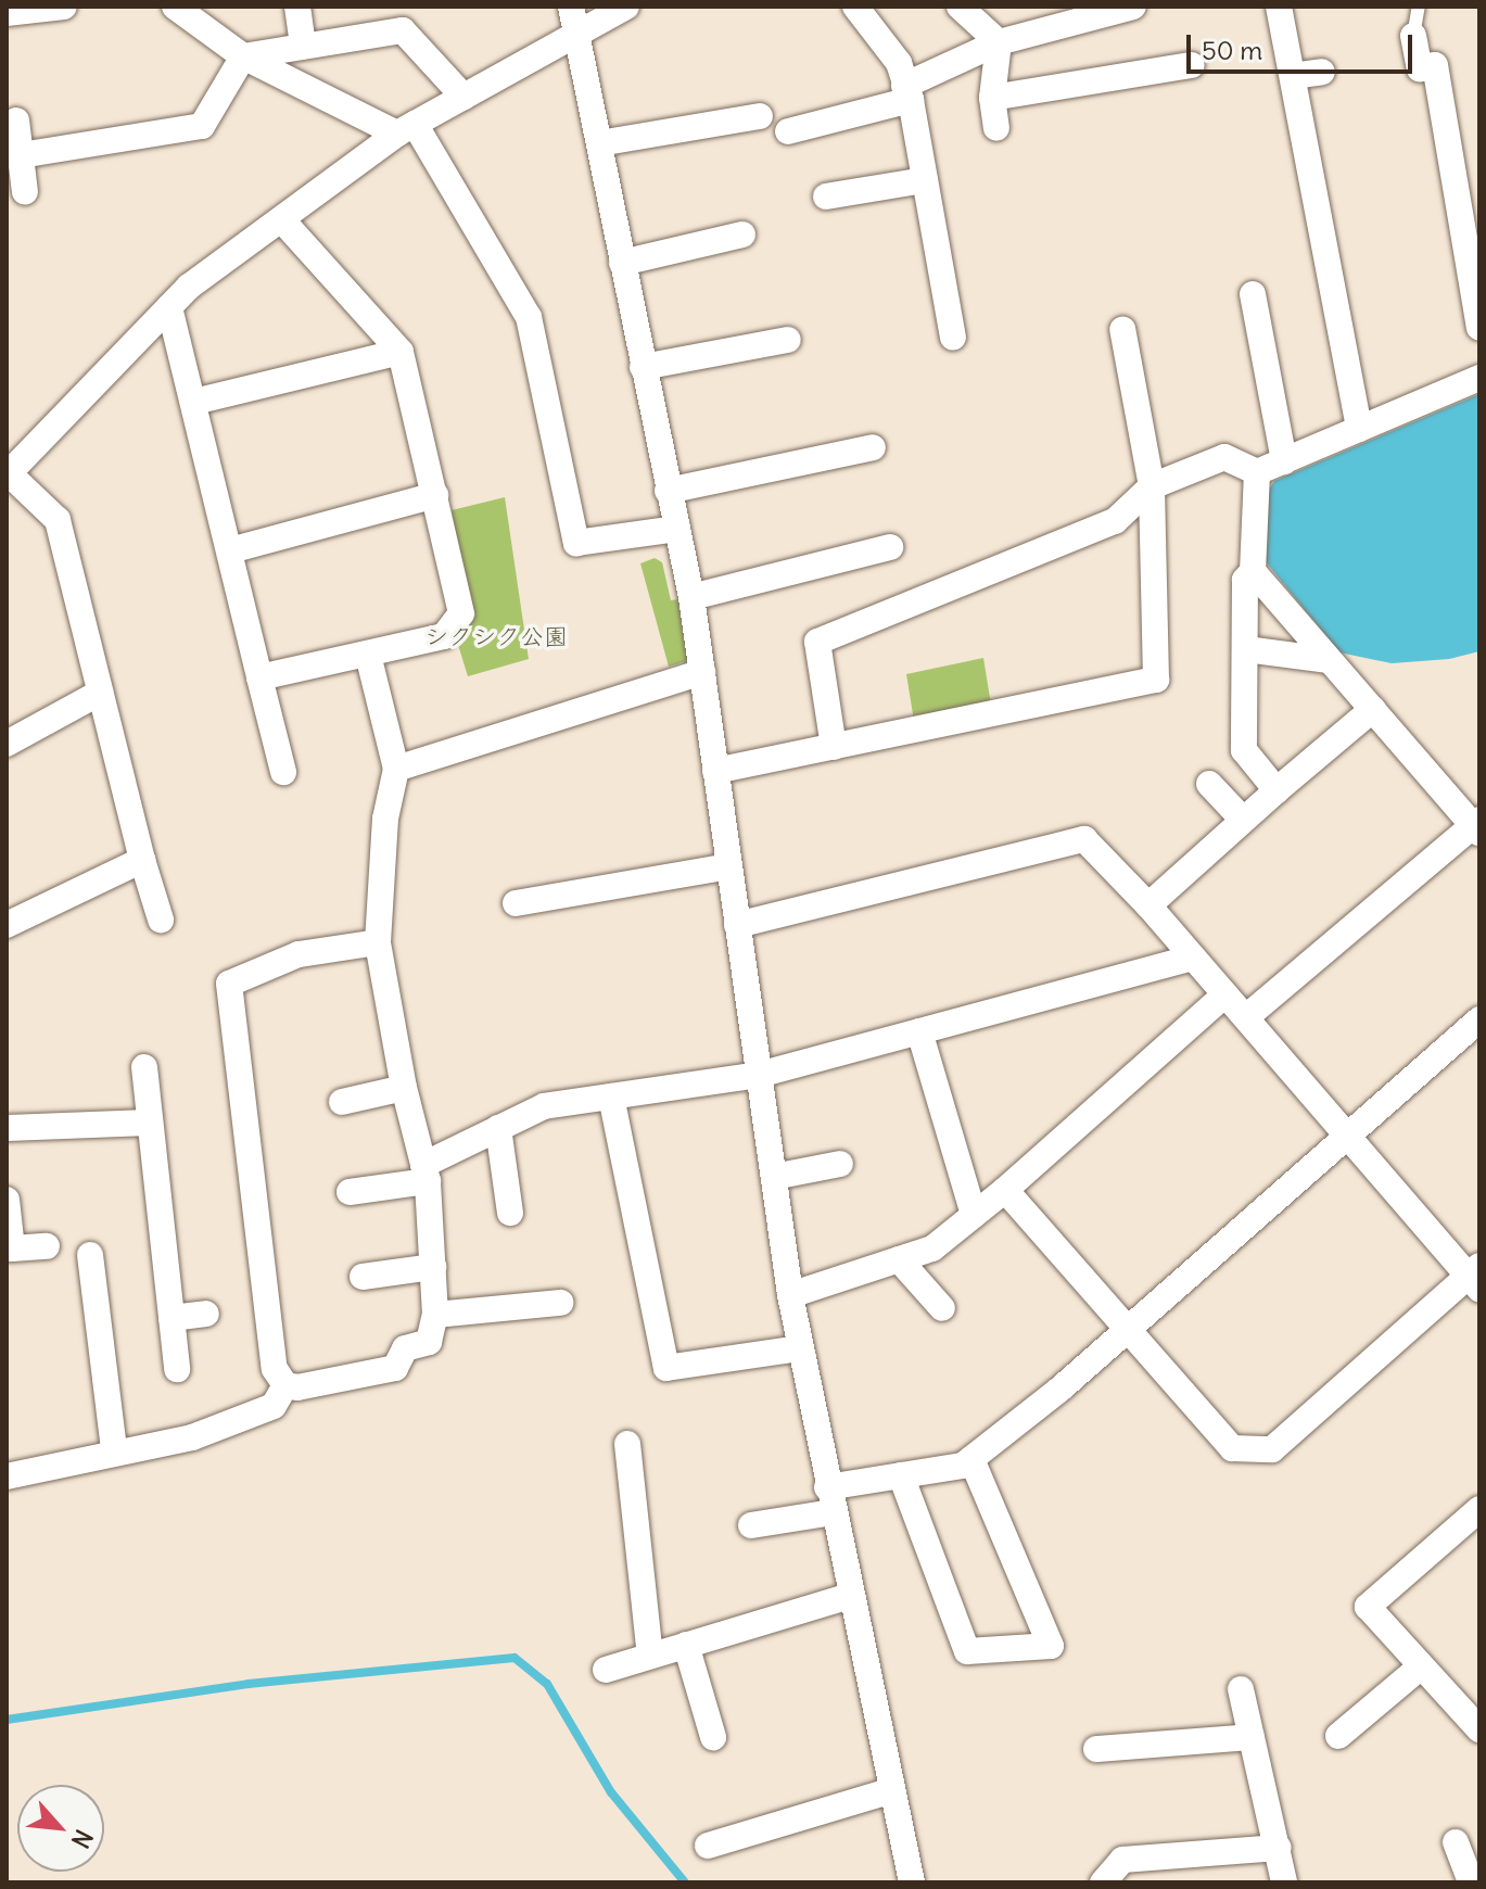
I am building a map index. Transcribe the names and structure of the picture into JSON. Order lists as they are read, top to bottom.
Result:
{
  "parks": ["シクシク公園"],
  "scale_bar": "50 m",
  "north": "bottom right"
}
